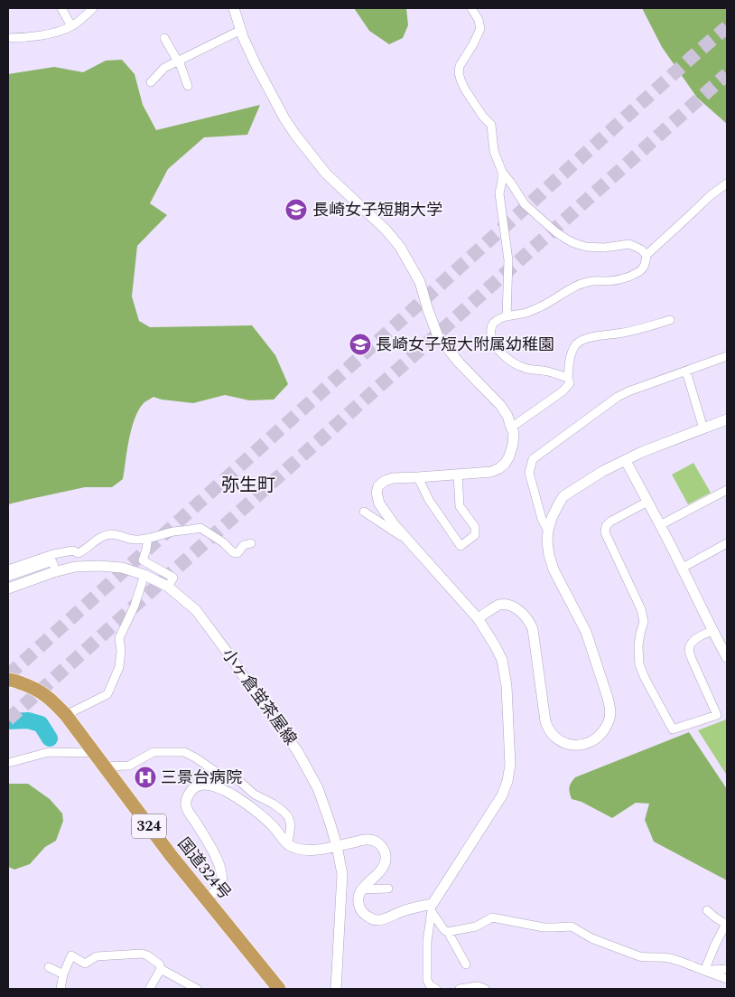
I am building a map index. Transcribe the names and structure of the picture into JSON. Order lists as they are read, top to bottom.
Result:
{
  "streets": {
    "highway": ["324", "国道324号"],
    "street": ["小ヶ倉蛍茶屋線"]
  },
  "districts": ["弥生町"],
  "places": {
    "school or university": ["長崎女子短期大学", "長崎女子短大附属幼稚園"],
    "hospital": ["三景台病院"]
  }
}
